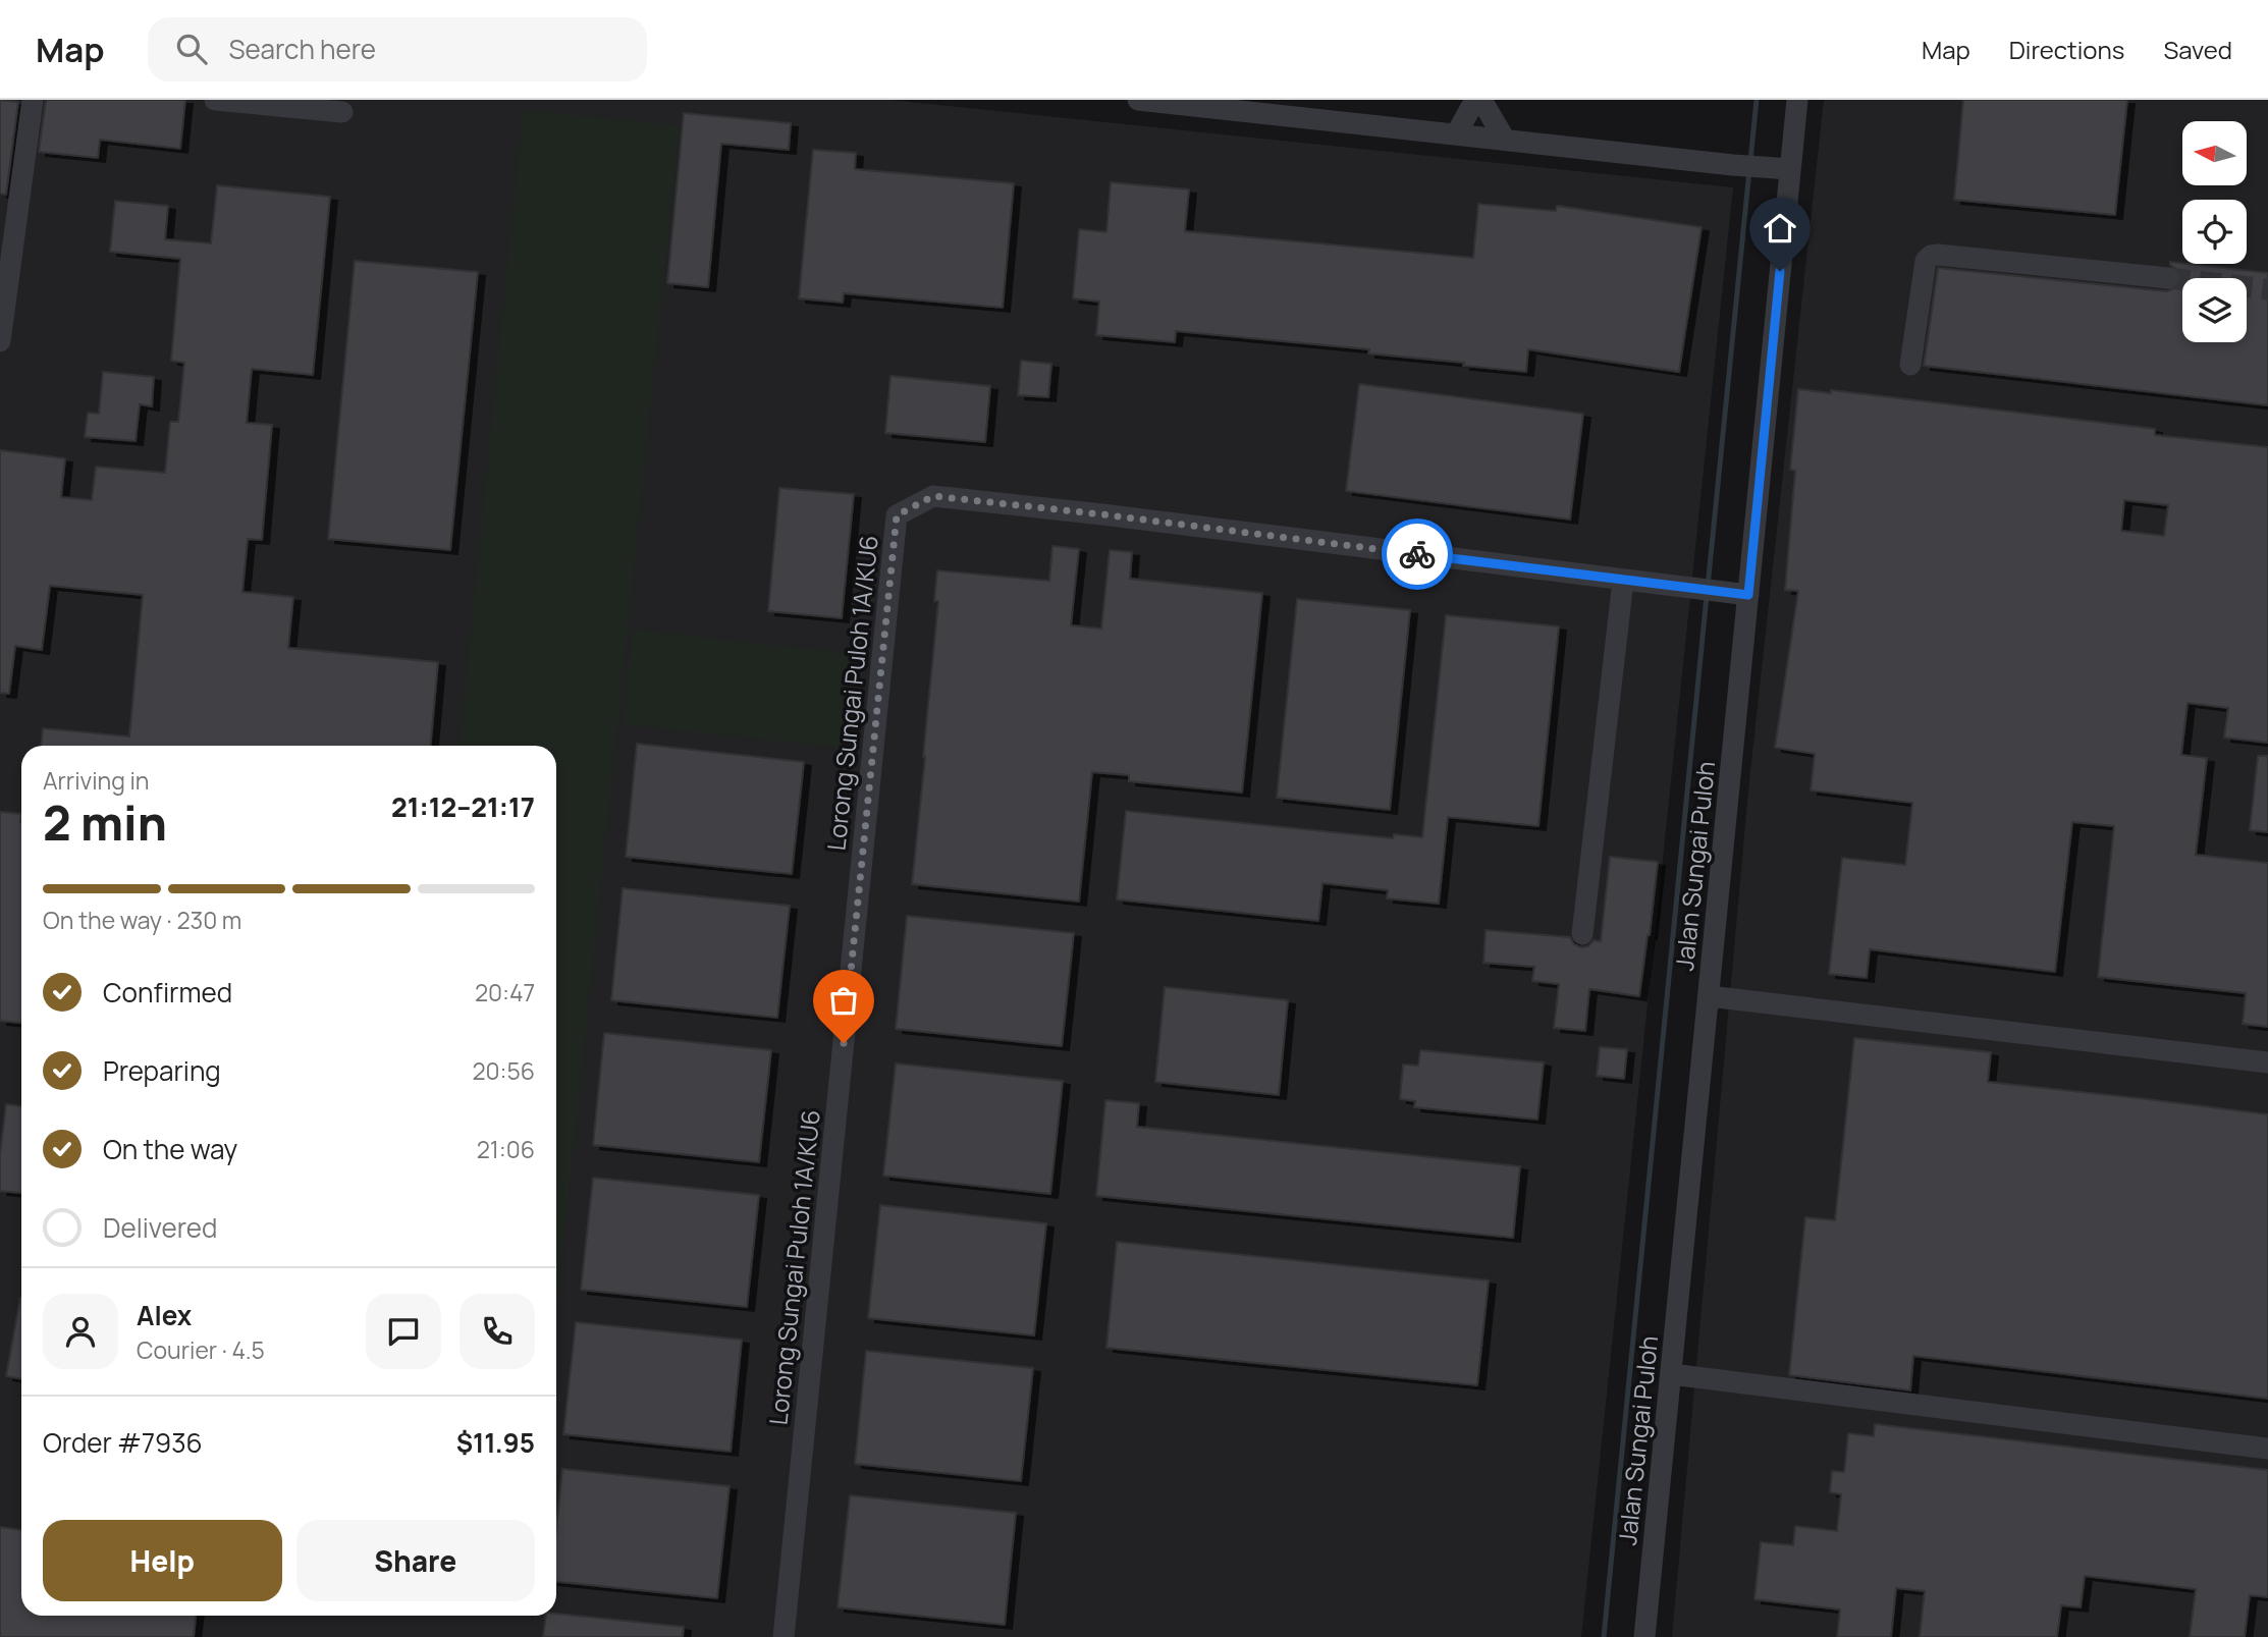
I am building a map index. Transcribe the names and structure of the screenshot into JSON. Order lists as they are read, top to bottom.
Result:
{
  "streets": {
    "street": ["Lorong Sungai Puloh 1A/KU6", "Jalan Sungai Puloh"]
  },
  "crossings": [
    ["Lorong Sungai Puloh 1A/KU6", "Jalan Sungai Puloh"]
  ],
  "north": "left",
  "page": {
    "header": "Map",
    "search": "Search here",
    "nav": ["Map", "Directions", "Saved"],
    "heading": ["2 min", "Arriving in", "21:12–21:17"],
    "panel": [
      "Alex",
      "Courier · 4.5",
      "Order #7936",
      "$11.95"
    ],
    "bar": "On the way · 230 m",
    "list": [
      ["Confirmed", "20:47"],
      ["Preparing", "20:56"],
      ["On the way", "21:06"],
      "Delivered"
    ],
    "buttons": ["Help", "Share"]
  }
}
